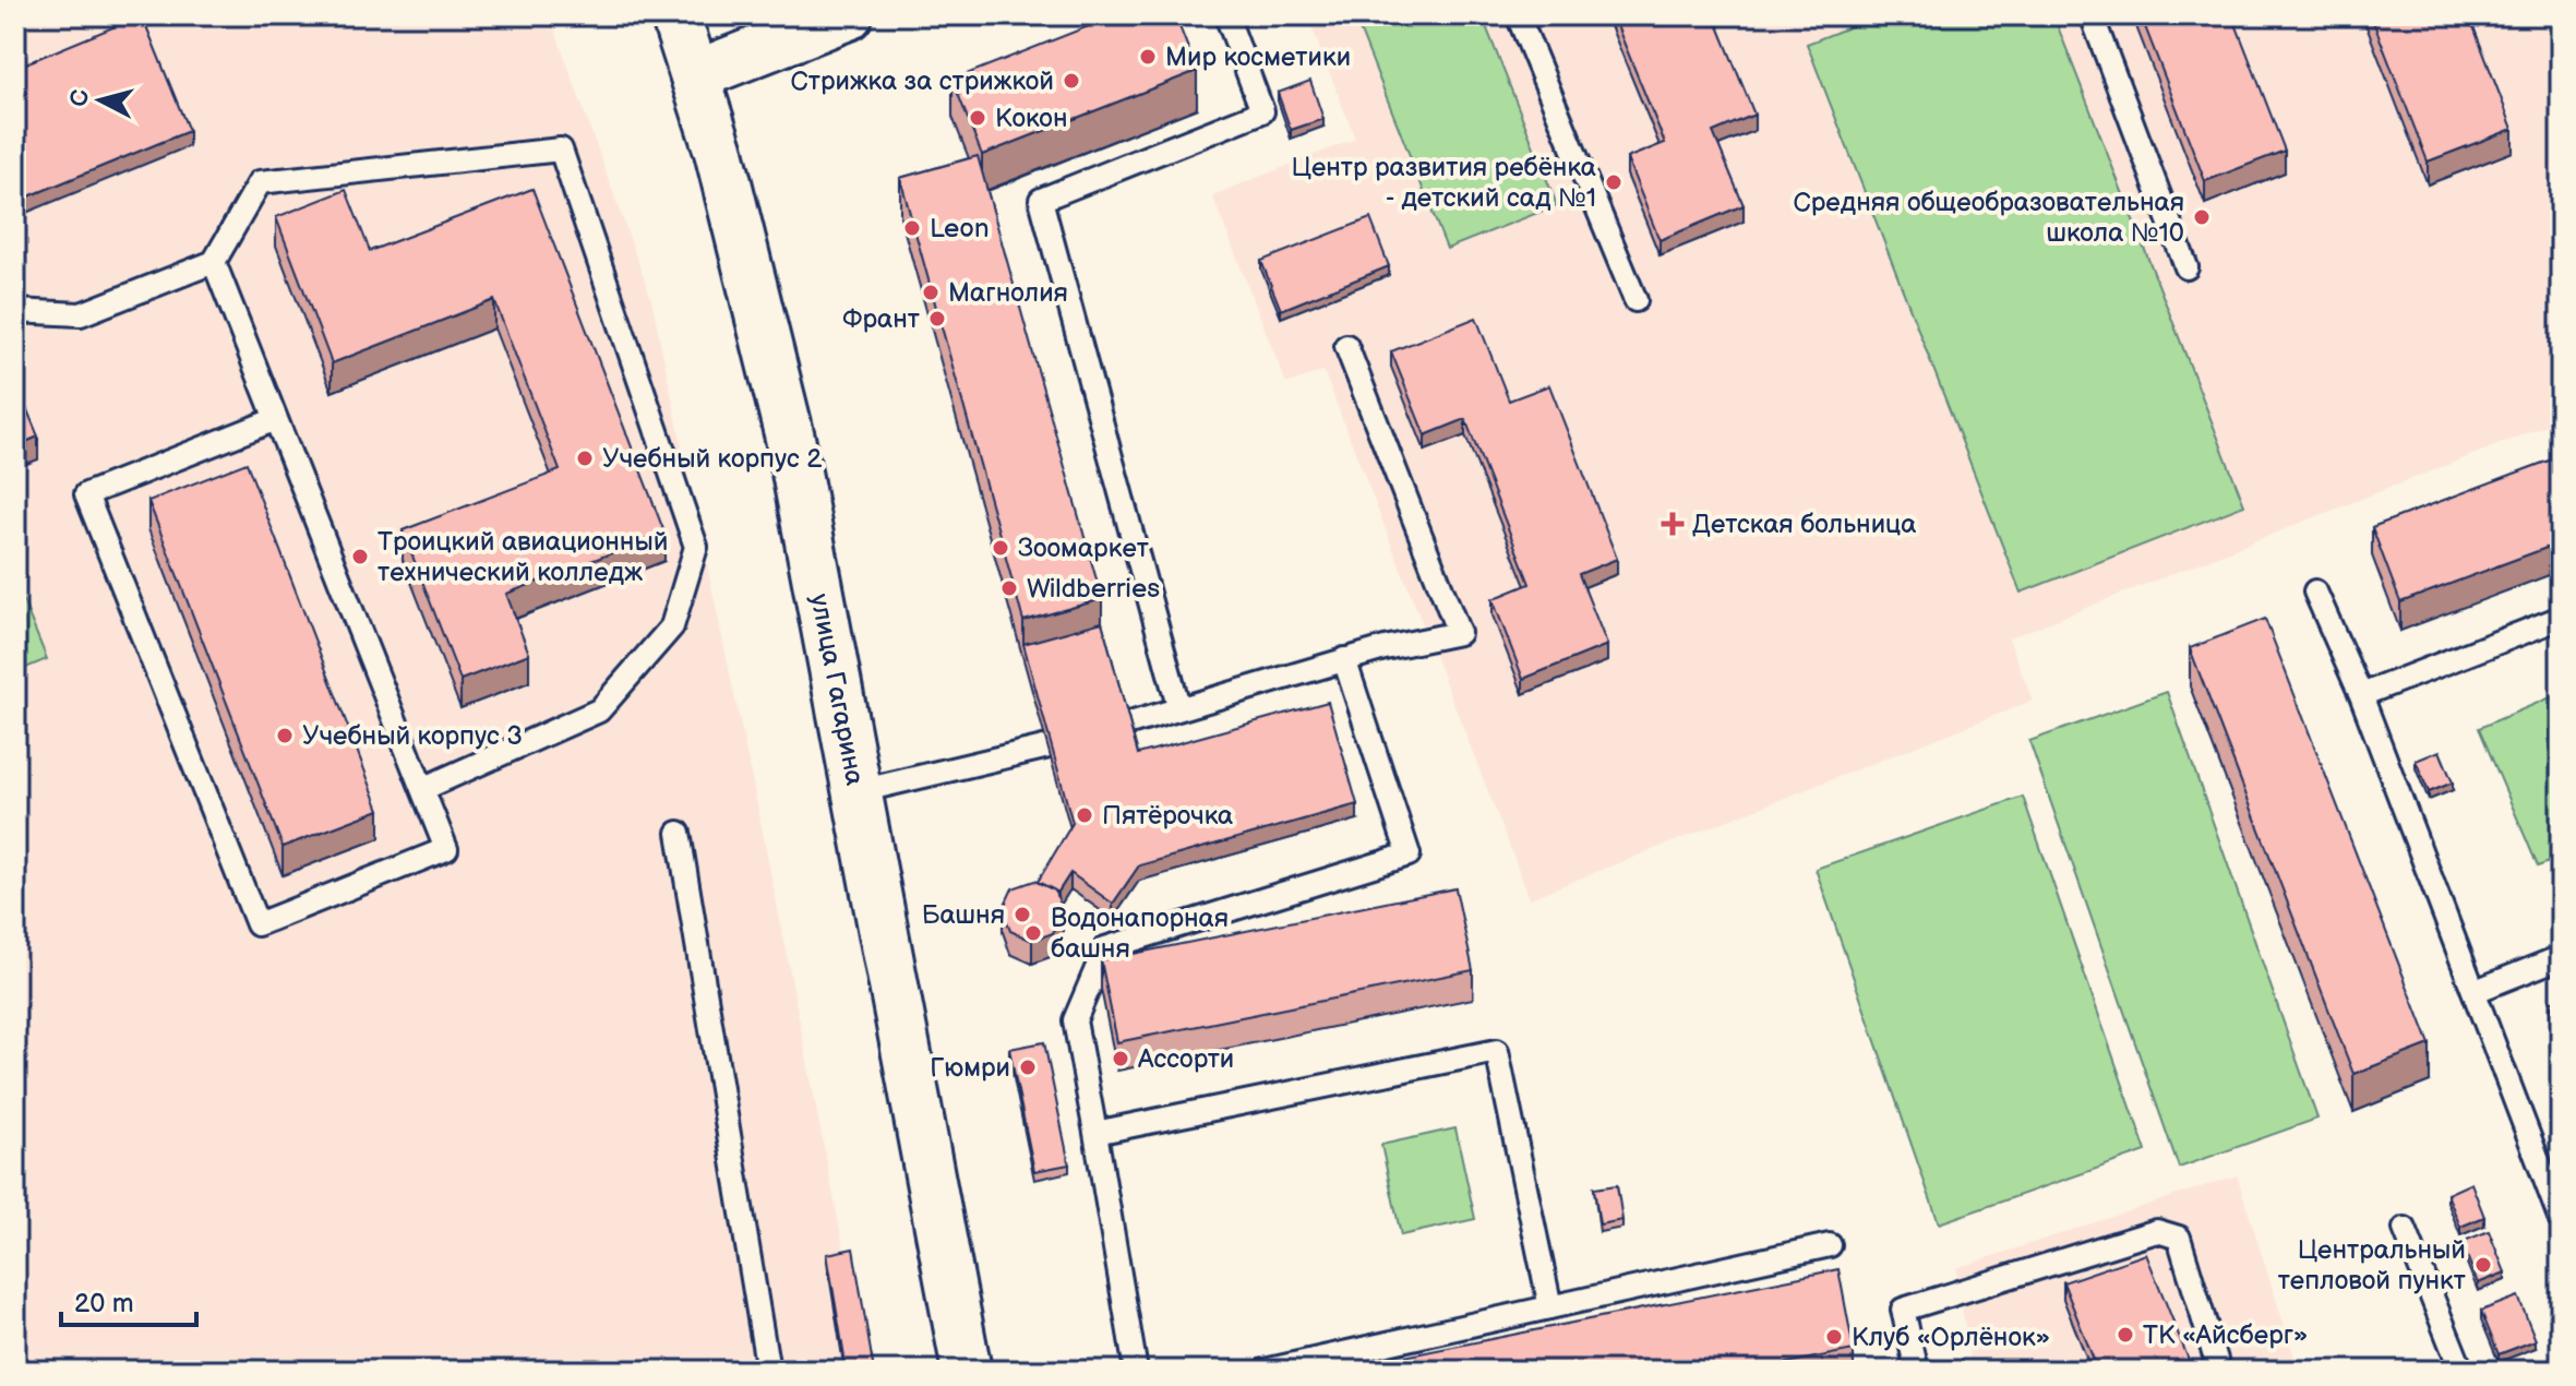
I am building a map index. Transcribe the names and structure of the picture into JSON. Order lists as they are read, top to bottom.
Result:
{
  "streets": {
    "main road": ["улица Гагарина"]
  },
  "places": {
    "other": [
      "Мир косметики",
      "Стрижка за стрижкой",
      "Кокон",
      "Центр развития ребёнка - детский сад №1",
      "Средняя общеобразовательная школа №10",
      "Leon",
      "Магнолия",
      "Франт",
      "Учебный корпус 2",
      "Зоомаркет",
      "Троицкий авиационный технический колледж",
      "Wildberries",
      "Учебный корпус 3",
      "Пятёрочка",
      "Башня",
      "Водонапорная башня",
      "Ассорти",
      "Гюмри",
      "Центральный тепловой пункт",
      "ТК «Айсберг»",
      "Клуб «Орлёнок»"
    ],
    "health": ["Детская больница"]
  },
  "scale_bar": "20 m",
  "north": "left"
}
